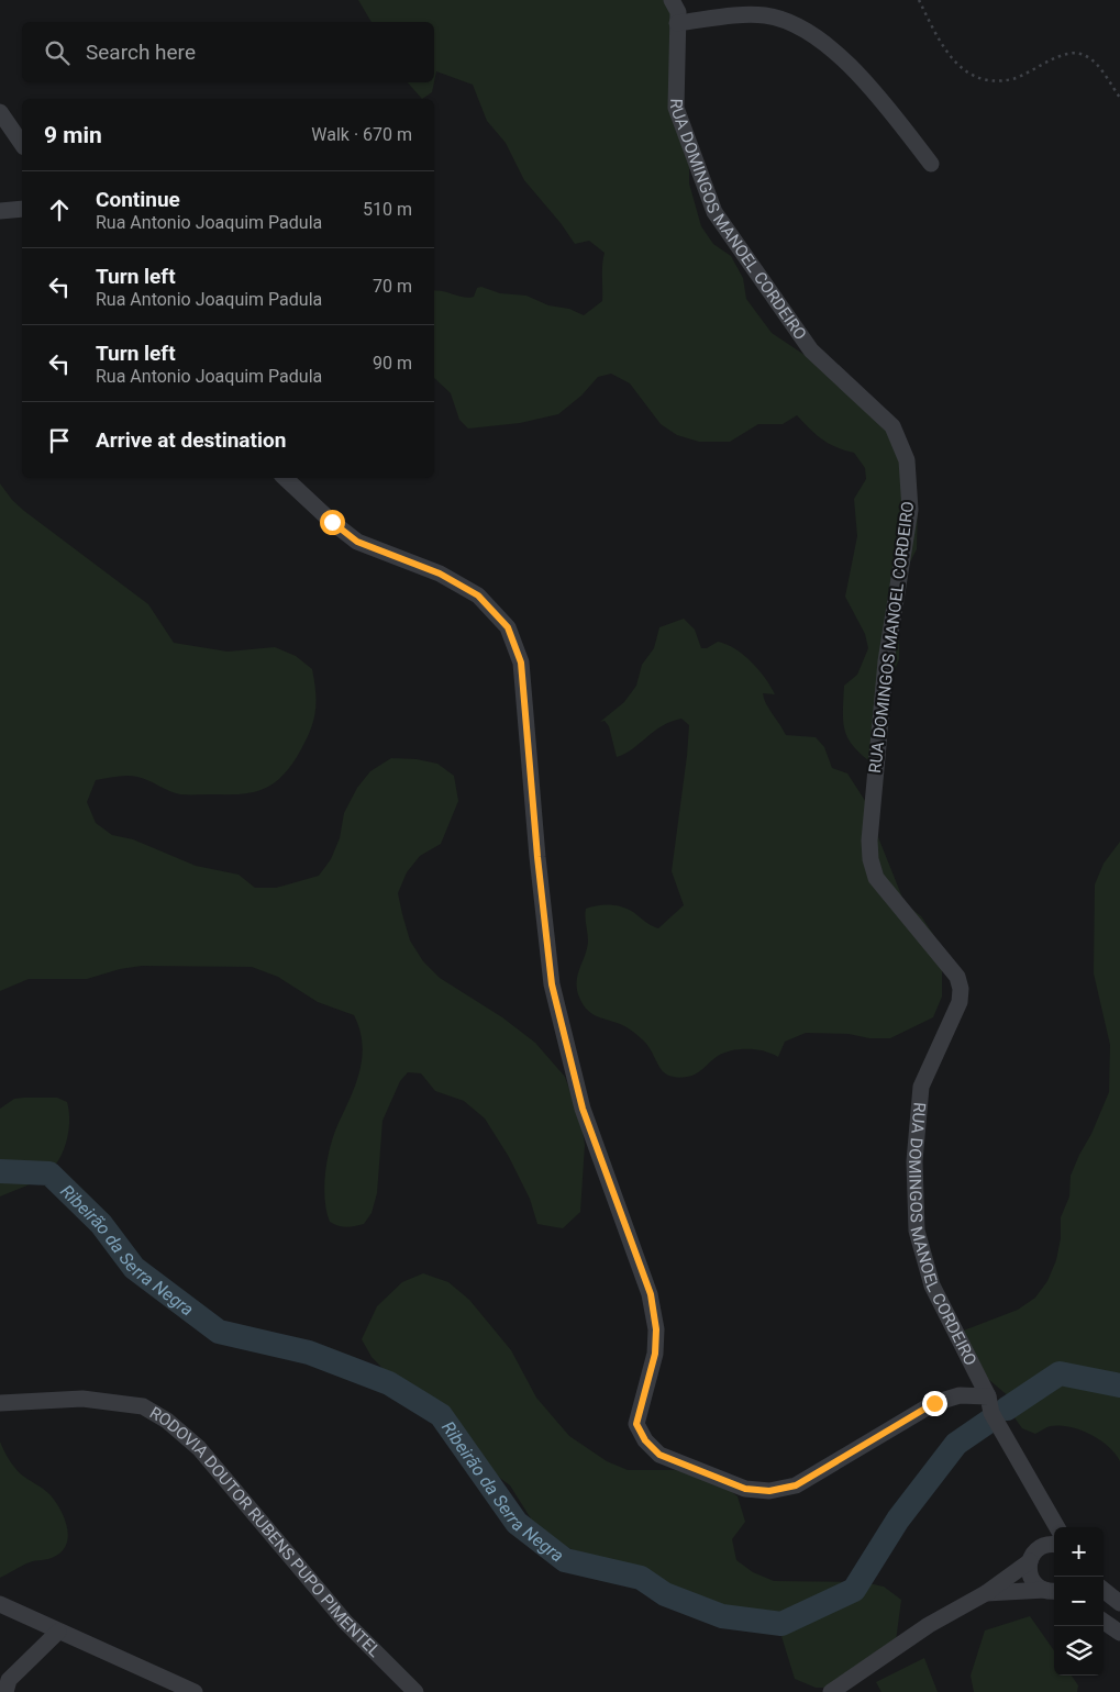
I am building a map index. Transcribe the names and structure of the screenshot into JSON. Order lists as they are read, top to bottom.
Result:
{
  "streets": {
    "street": ["RUA DOMINGOS MANOEL CORDEIRO", "RODOVIA DOUTOR RUBENS PUPO PIMENTEL"]
  },
  "water": ["Ribeirão da Serra Negra"],
  "page": {
    "search": "Search here",
    "heading": ["9 min", "Walk · 670 m"],
    "list": [
      ["Continue", "Rua Antonio Joaquim Padula", "510 m"],
      ["Turn left", "Rua Antonio Joaquim Padula", "70 m"],
      ["Turn left", "Rua Antonio Joaquim Padula", "90 m"],
      "Arrive at destination"
    ],
    "map_buttons": ["+", "−"]
  }
}
